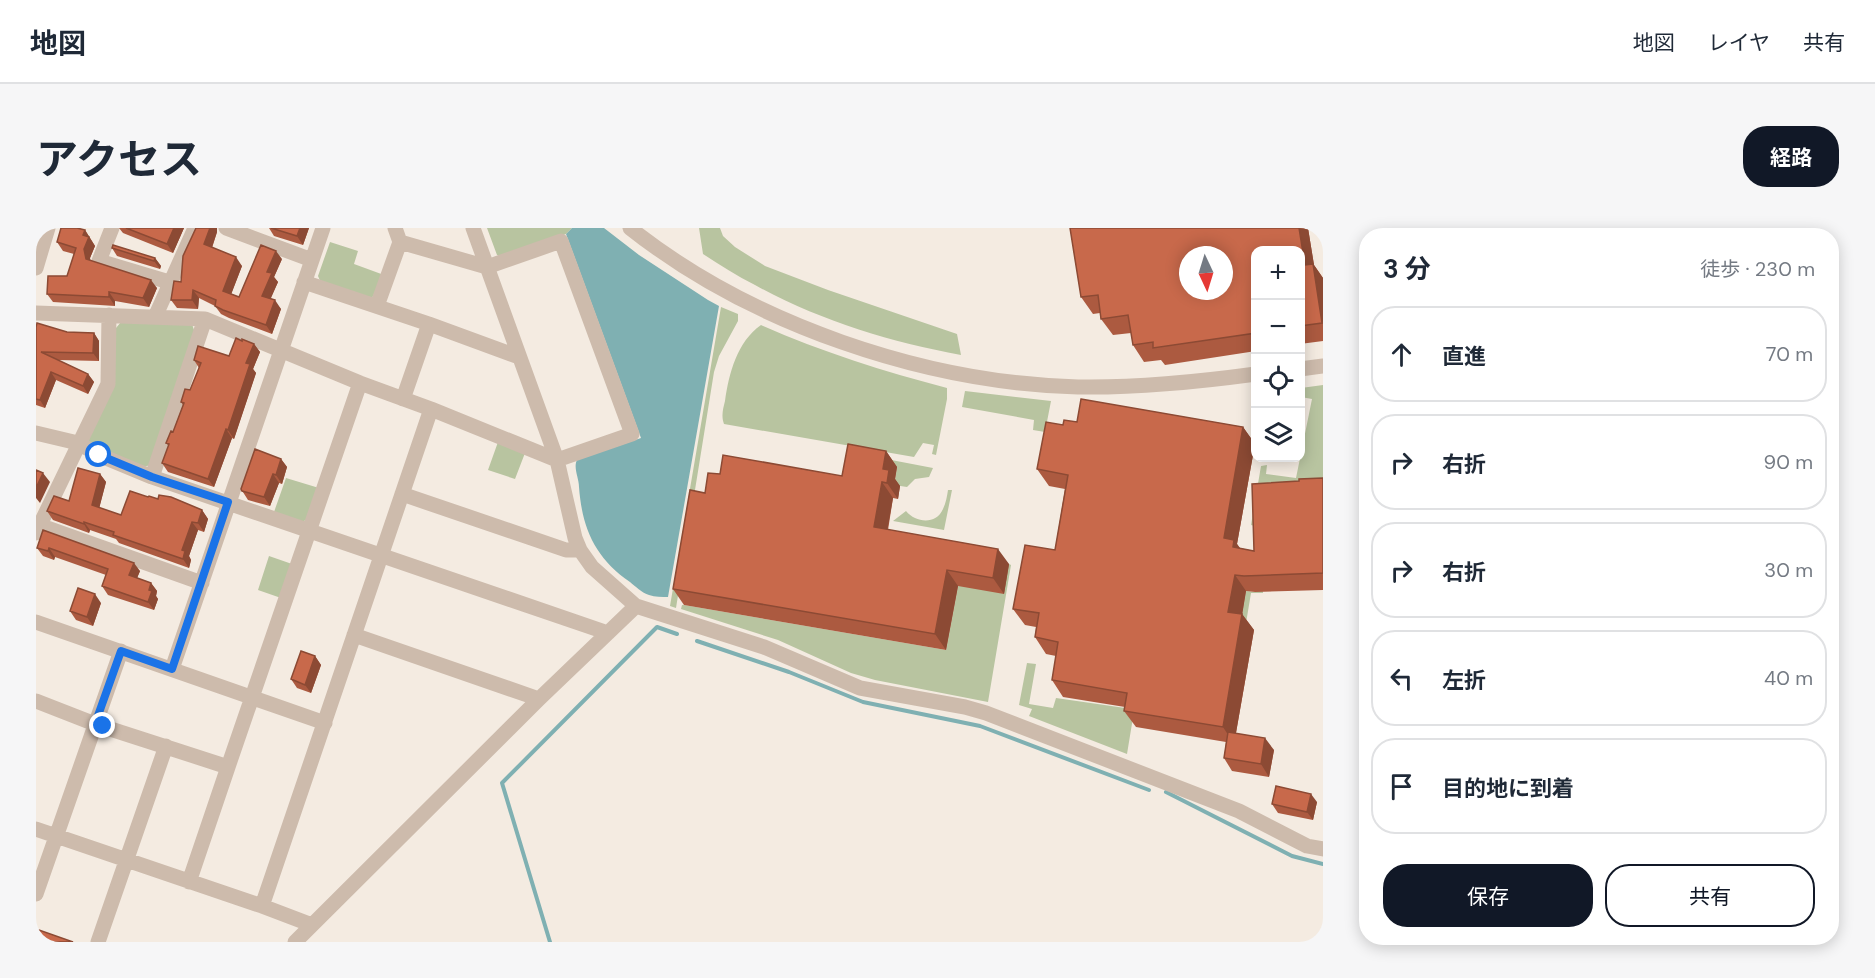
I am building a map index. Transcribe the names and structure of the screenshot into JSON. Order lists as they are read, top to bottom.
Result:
{
  "north": "bottom",
  "page": {
    "header": "地図",
    "nav": ["地図", "レイヤ", "共有"],
    "title": "アクセス",
    "buttons": [
      "経路",
      ["保存", "共有"]
    ],
    "heading": ["3 分", "徒歩 · 230 m"],
    "map_buttons": ["+", "−"],
    "list": [
      ["直進", "70 m"],
      ["右折", "90 m"],
      ["右折", "30 m"],
      ["左折", "40 m"],
      "目的地に到着"
    ]
  }
}
